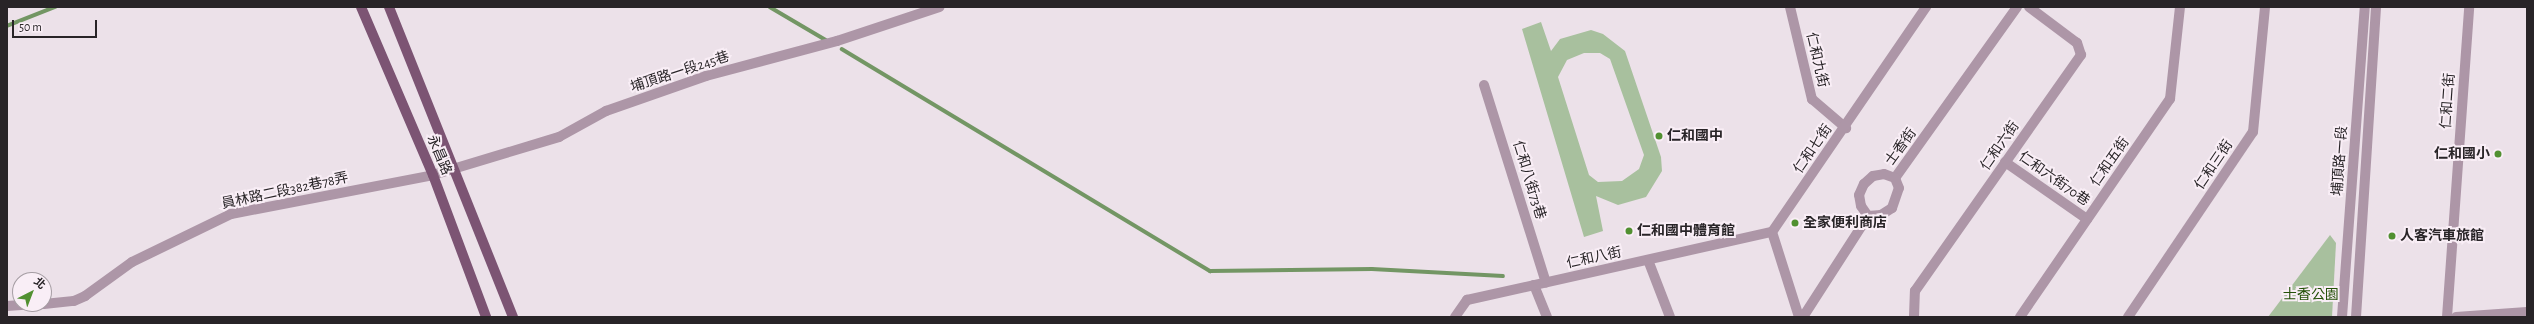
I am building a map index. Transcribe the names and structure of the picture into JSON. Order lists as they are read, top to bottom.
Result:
{
  "streets": {
    "main road": ["永昌路"],
    "street": [
      "仁和九街",
      "埔頂路一段245巷",
      "仁和二街",
      "仁和六街",
      "士香街",
      "仁和七街",
      "埔頂路一段",
      "仁和五街",
      "仁和三街",
      "仁和六街70巷",
      "仁和八街73巷",
      "員林路二段382巷78弄",
      "仁和八街"
    ]
  },
  "crossings": [
    ["仁和九街", "仁和七街"],
    ["埔頂路一段245巷", "永昌路"],
    ["埔頂路一段245巷", "員林路二段382巷78弄"],
    ["仁和六街", "仁和六街70巷"],
    ["仁和七街", "仁和八街"],
    ["永昌路", "員林路二段382巷78弄"],
    ["仁和五街", "仁和六街70巷"],
    ["仁和八街73巷", "仁和八街"]
  ],
  "parks": ["士香公園"],
  "places": [
    "仁和國中",
    "仁和國小",
    "全家便利商店",
    "仁和國中體育館",
    "人客汽車旅館"
  ],
  "scale_bar": "50 m",
  "north": "top right"
}
